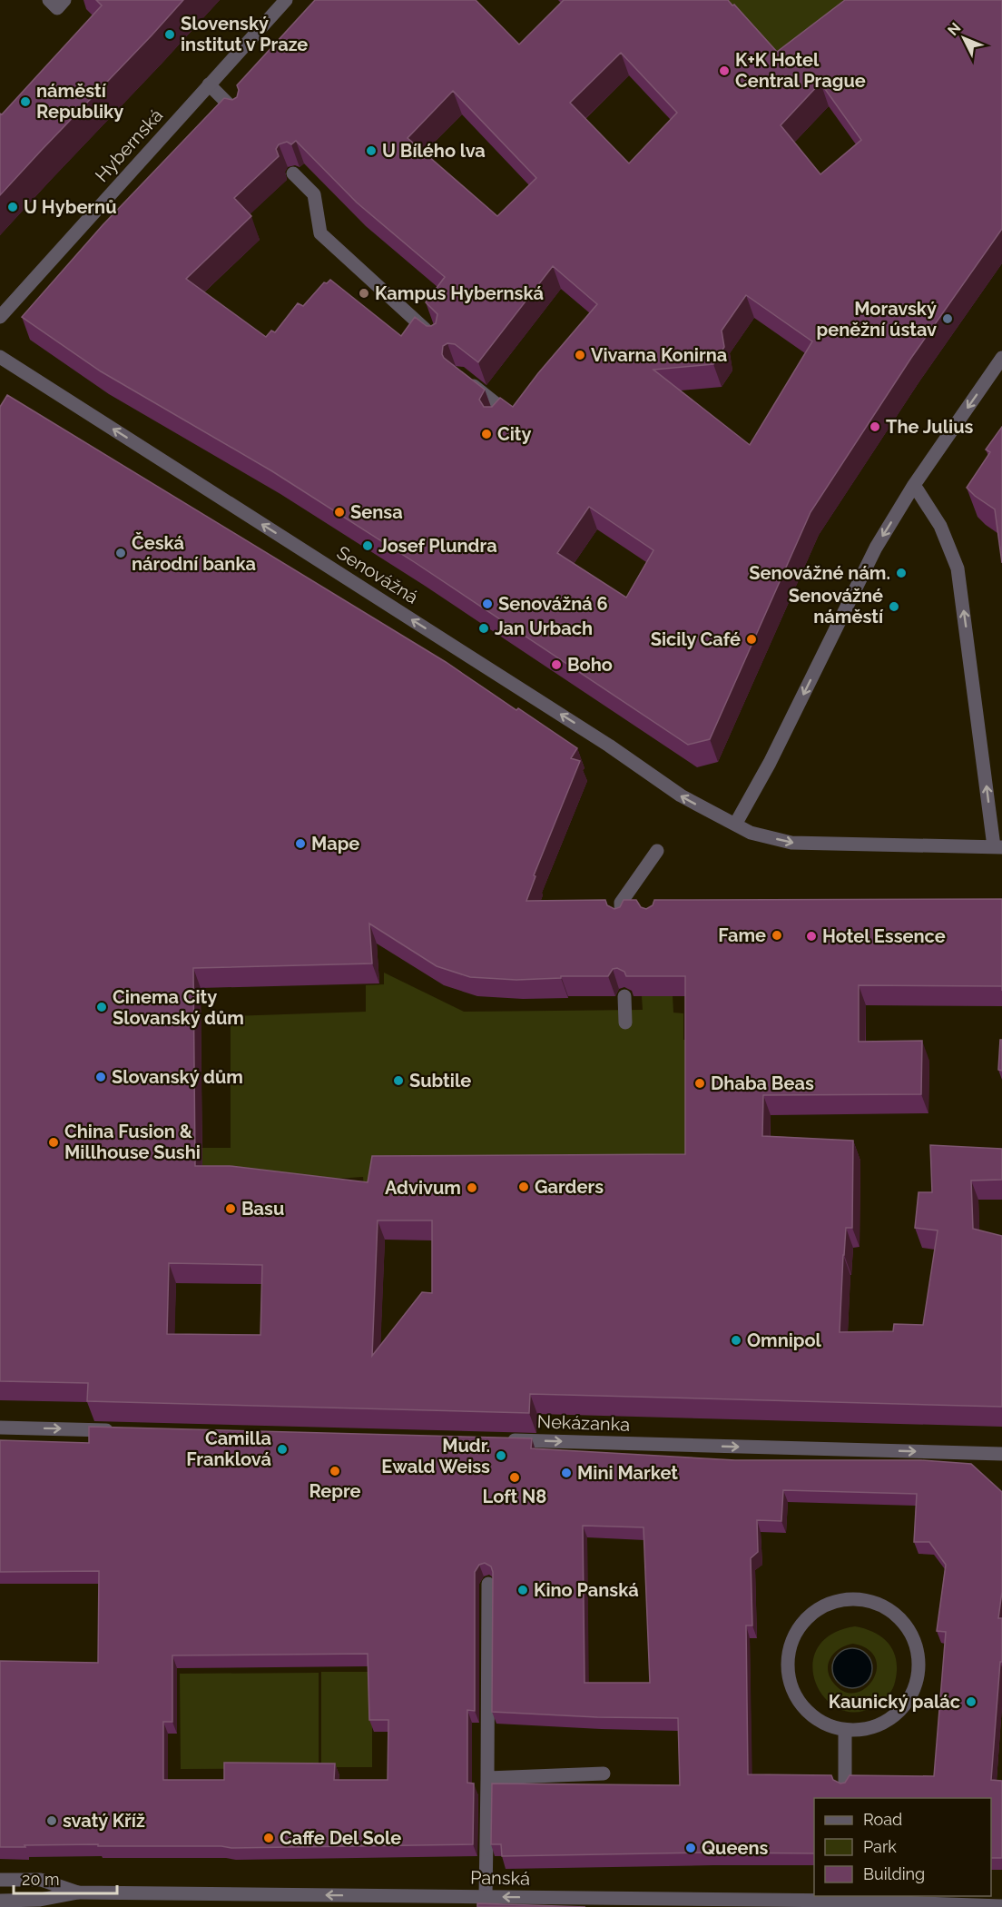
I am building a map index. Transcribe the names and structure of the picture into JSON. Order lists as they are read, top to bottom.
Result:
{
  "streets": {
    "street": [
      "Hybernská",
      "Senovážná",
      "Nekázanka",
      "Panská"
    ]
  },
  "one_way": ["Senovážná", "Nekázanka", "Panská"],
  "places": [
    "Slovenský institut v Praze",
    "K+K Hotel Central Prague",
    "náměstí Republiky",
    "U Bílého lva",
    "U Hybernů",
    "Kampus Hybernská",
    "Moravský peněžní ústav",
    "Vivarna Konirna",
    "The Julius",
    "City",
    "Sensa",
    "Josef Plundra",
    "Česká národní banka",
    "Senovážné nám.",
    "Senovážná 6",
    "Senovážné náměstí",
    "Jan Urbach",
    "Sicily Café",
    "Boho",
    "Mape",
    "Fame",
    "Hotel Essence",
    "Cinema City Slovanský dům",
    "Slovanský dům",
    "Subtile",
    "Dhaba Beas",
    "China Fusion & Millhouse Sushi",
    "Garders",
    "Advivum",
    "Basu",
    "Omnipol",
    "Camilla Franklová",
    "Mudr. Ewald Weiss",
    "Repre",
    "Mini Market",
    "Loft N8",
    "Kino Panská",
    "Kaunický palác",
    "svatý Kříž",
    "Caffe Del Sole",
    "Queens"
  ],
  "legend": ["Road", "Park", "Building"],
  "scale_bar": "20 m",
  "north": "top left"
}
